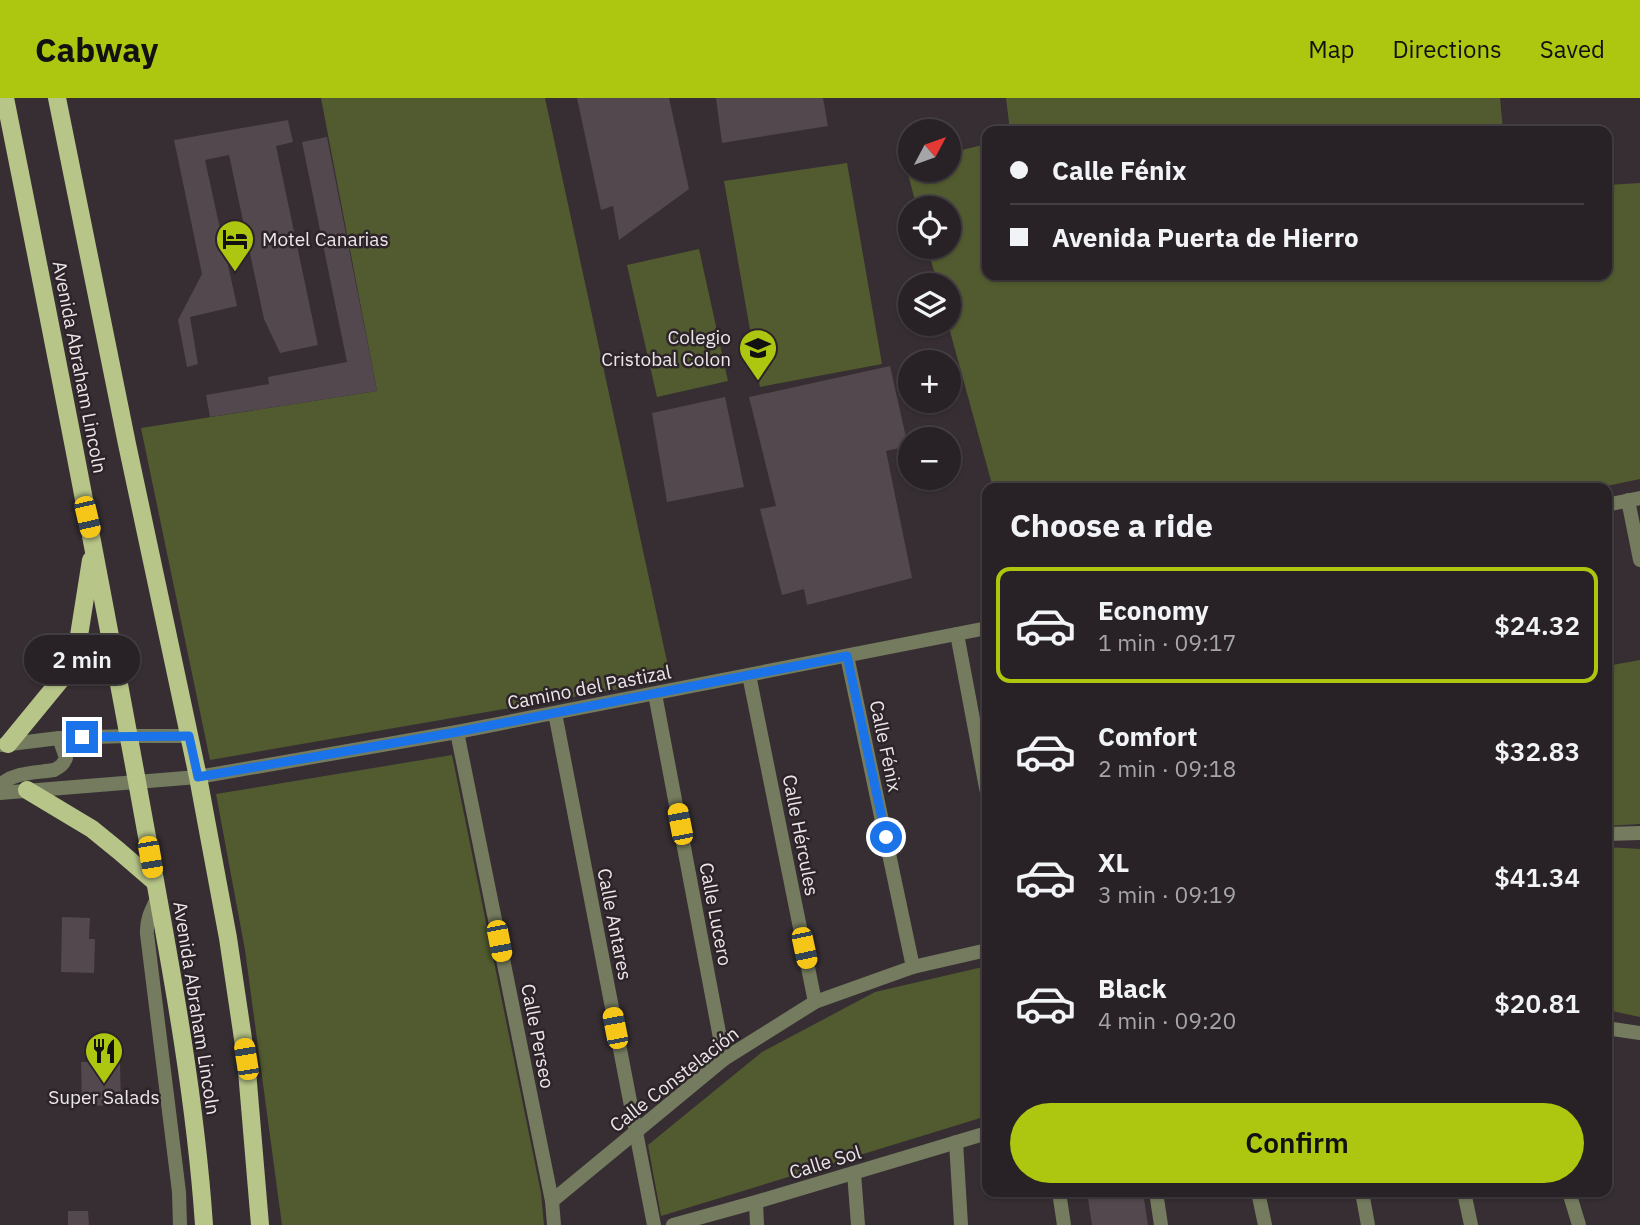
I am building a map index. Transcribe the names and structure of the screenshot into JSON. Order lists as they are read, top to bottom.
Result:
{
  "streets": {
    "main road": ["Avenida Abraham Lincoln"],
    "street": [
      "Camino del Pastizal",
      "Calle Fénix",
      "Calle Hércules",
      "Calle Lucero",
      "Calle Antares",
      "Calle Perseo",
      "Calle Constelación",
      "Calle Sol"
    ]
  },
  "crossings": [
    ["Avenida Abraham Lincoln", "Camino del Pastizal"],
    ["Camino del Pastizal", "Calle Fénix"],
    ["Camino del Pastizal", "Calle Hércules"],
    ["Camino del Pastizal", "Calle Lucero"],
    ["Camino del Pastizal", "Calle Antares"],
    ["Camino del Pastizal", "Calle Perseo"],
    ["Calle Fénix", "Calle Constelación"],
    ["Calle Hércules", "Calle Constelación"],
    ["Calle Lucero", "Calle Constelación"],
    ["Calle Antares", "Calle Constelación"],
    ["Calle Perseo", "Calle Constelación"]
  ],
  "places": {
    "hotel": ["Motel Canarias"],
    "school or university": ["Colegio Cristobal Colon"],
    "restaurant": ["Super Salads"]
  },
  "north": "top right",
  "page": {
    "header": "Cabway",
    "nav": ["Map", "Directions", "Saved"],
    "map_buttons": ["+", "−"],
    "banner": ["Calle Fénix", "Avenida Puerta de Hierro"],
    "heading": "Choose a ride",
    "list": [
      {
        "name": "Economy",
        "note": "1 min · 09:17",
        "value": "$24.32"
      },
      {
        "name": "Comfort",
        "note": "2 min · 09:18",
        "value": "$32.83"
      },
      {
        "name": "XL",
        "note": "3 min · 09:19",
        "value": "$41.34"
      },
      {
        "name": "Black",
        "note": "4 min · 09:20",
        "value": "$20.81"
      }
    ],
    "bubble": "2 min",
    "buttons": "Confirm"
  }
}
